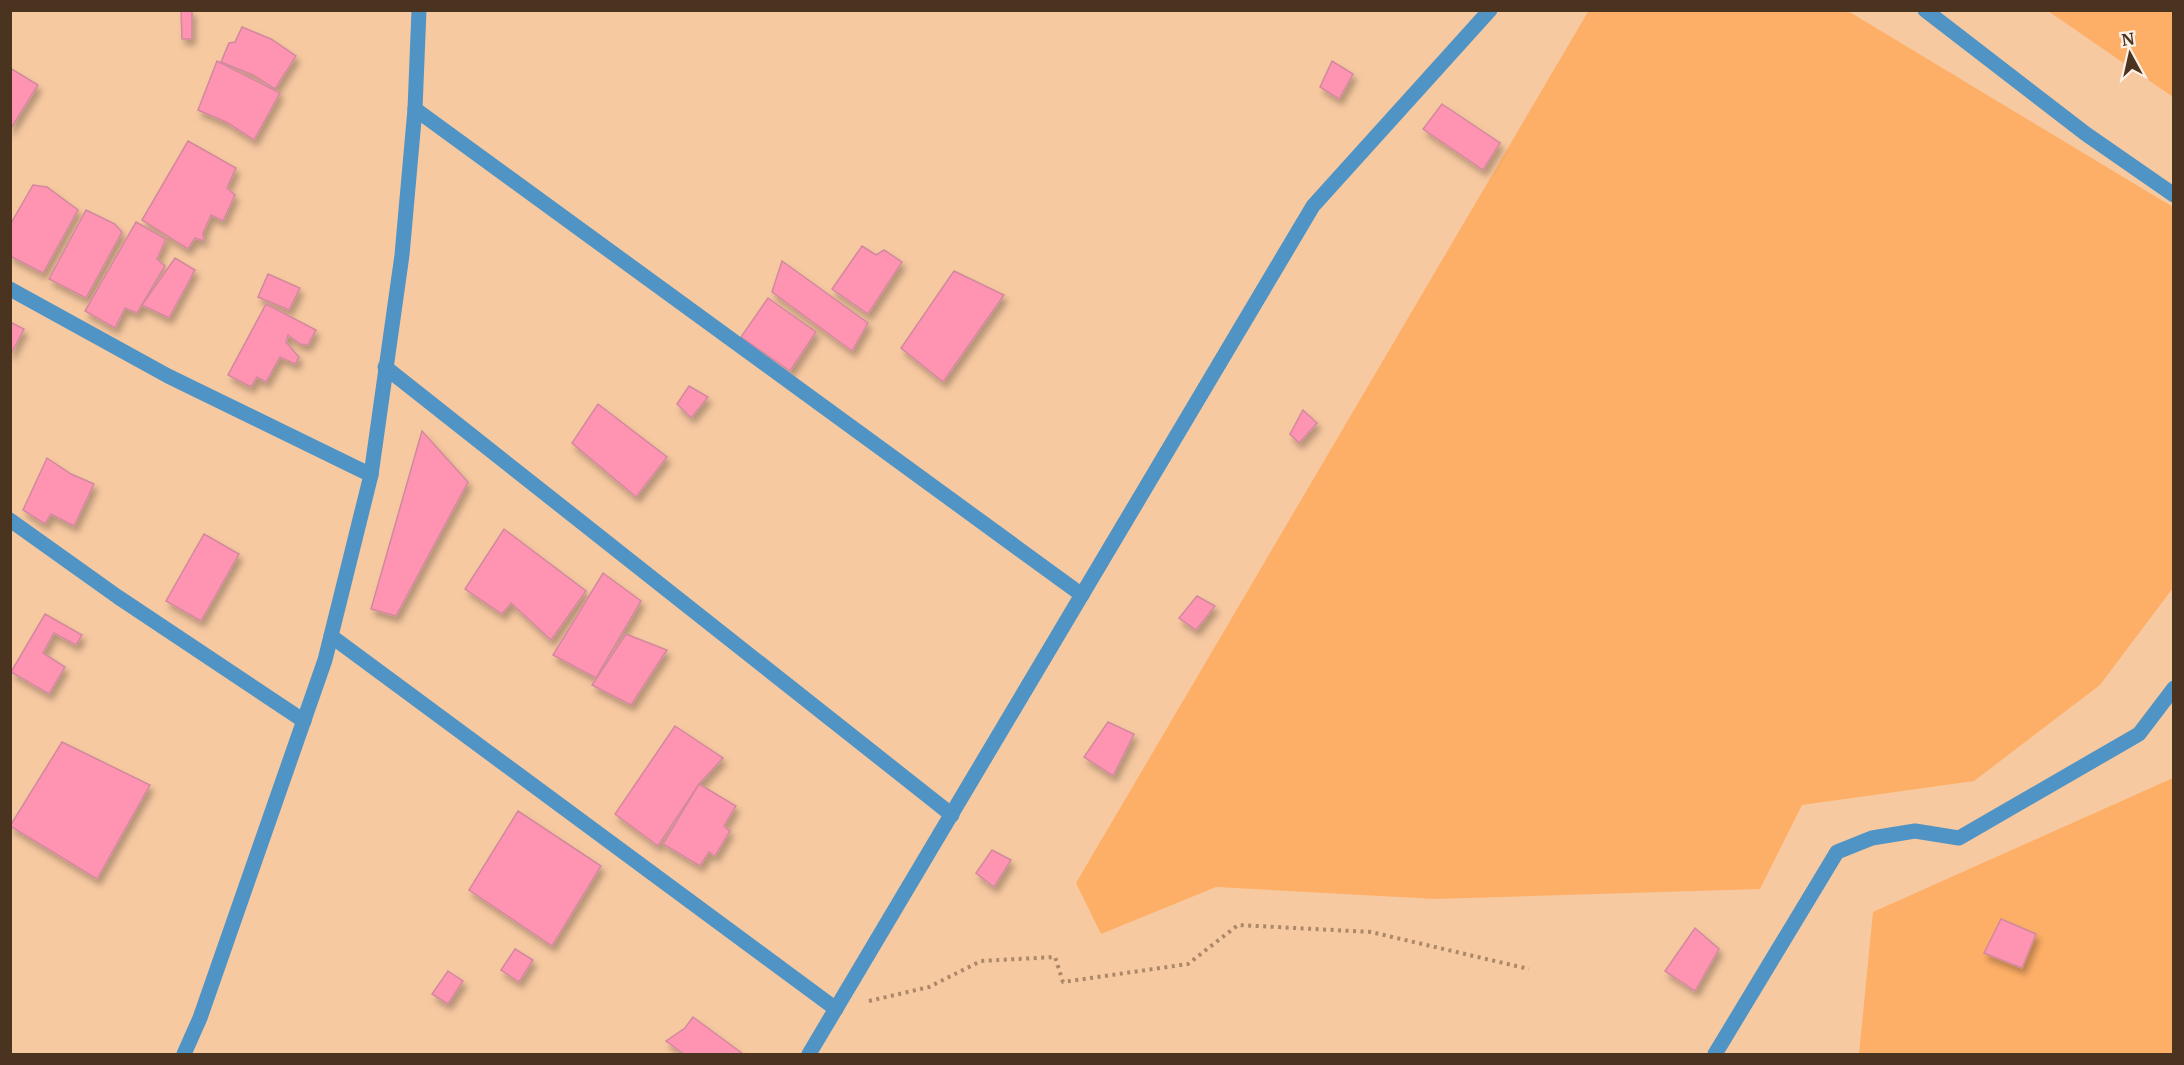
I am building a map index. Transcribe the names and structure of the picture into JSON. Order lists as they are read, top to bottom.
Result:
{
  "north": "top"
}
